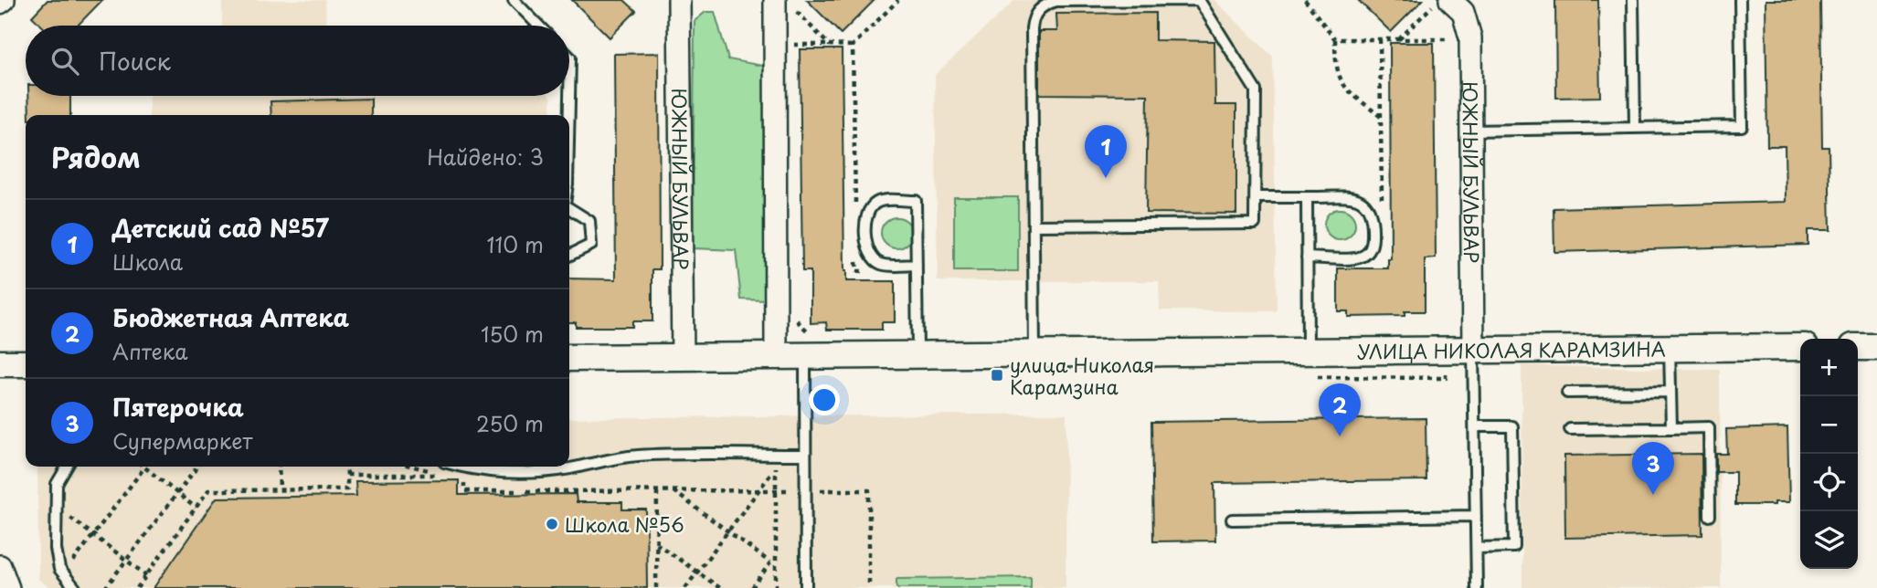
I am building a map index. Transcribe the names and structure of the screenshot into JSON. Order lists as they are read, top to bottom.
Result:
{
  "streets": {
    "street": ["ЮЖНЫЙ БУЛЬВАР", "УЛИЦА НИКОЛАЯ КАРАМЗИНА"]
  },
  "crossings": [
    ["ЮЖНЫЙ БУЛЬВАР", "УЛИЦА НИКОЛАЯ КАРАМЗИНА"]
  ],
  "places": {
    "transit": ["улица Николая Карамзина"],
    "other": ["Школа №56"]
  },
  "page": {
    "search": "Поиск",
    "heading": ["Рядом", "Найдено: 3"],
    "pins": ["1", "2", "3"],
    "list": [
      {
        "mark": "1",
        "name": "Детский сад №57",
        "note": "Школа",
        "value": "110 m"
      },
      {
        "mark": "2",
        "name": "Бюджетная Аптека",
        "note": "Аптека",
        "value": "150 m"
      },
      {
        "mark": "3",
        "name": "Пятерочка",
        "note": "Супермаркет",
        "value": "250 m"
      }
    ],
    "map_buttons": ["+", "−"]
  }
}
